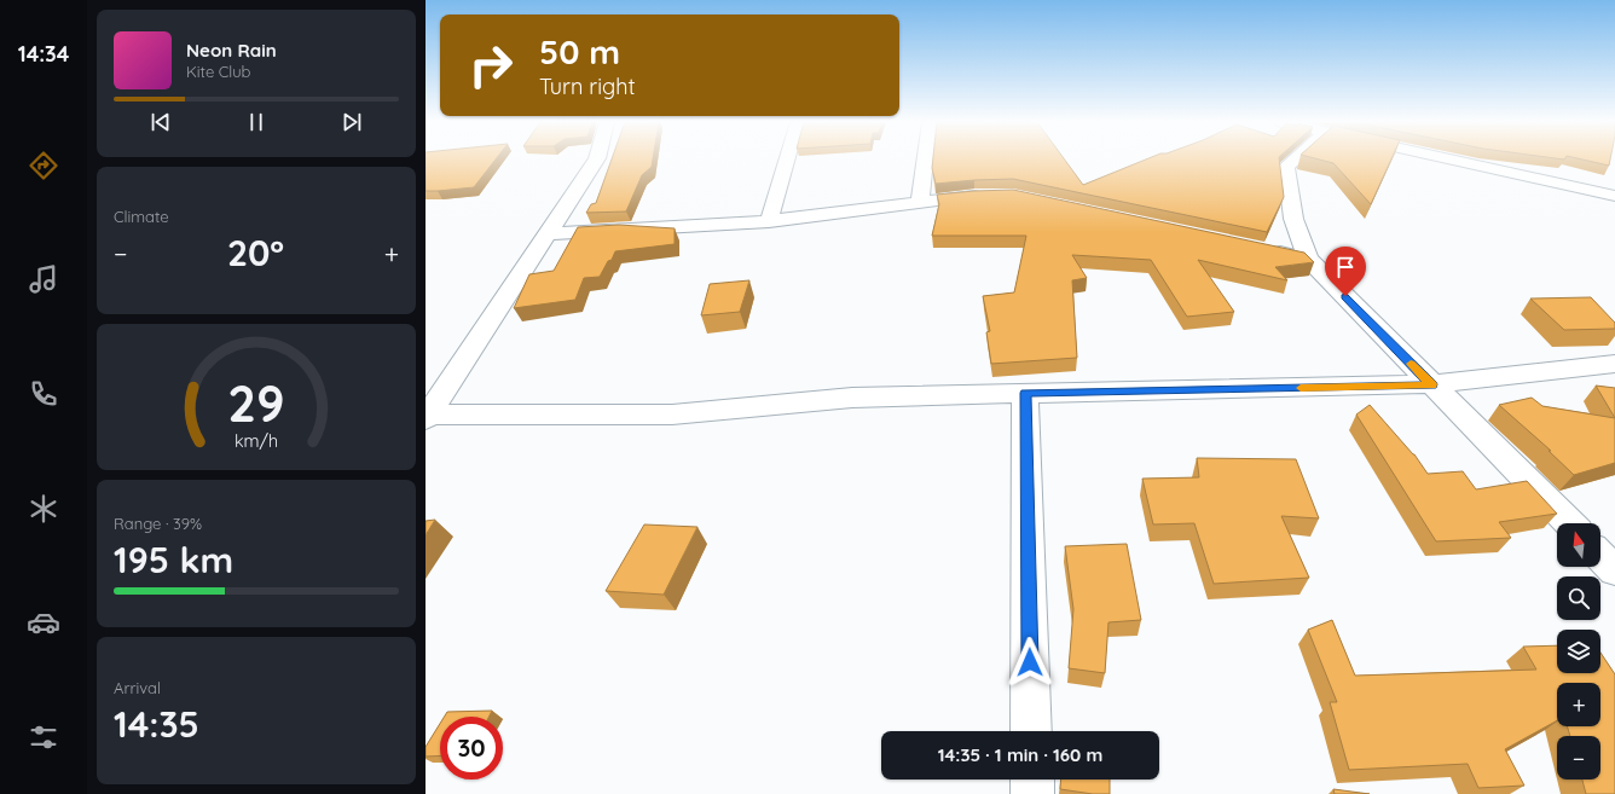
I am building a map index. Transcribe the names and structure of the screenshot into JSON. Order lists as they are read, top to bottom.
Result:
{
  "north": "top",
  "page": {
    "tabs": "14:34",
    "turn": ["50 m", "Turn right"],
    "song": ["Neon Rain", "Kite Club"],
    "tile": [
      "Climate",
      ["Range · 39%", "195 km"],
      ["Arrival", "14:35"]
    ],
    "heat": ["−", "20°", "+"],
    "map_buttons": ["+", "−"],
    "limit": "30",
    "trip": "14:35 · 1 min · 160 m",
    "gauge": ["29", "km/h"]
  }
}
